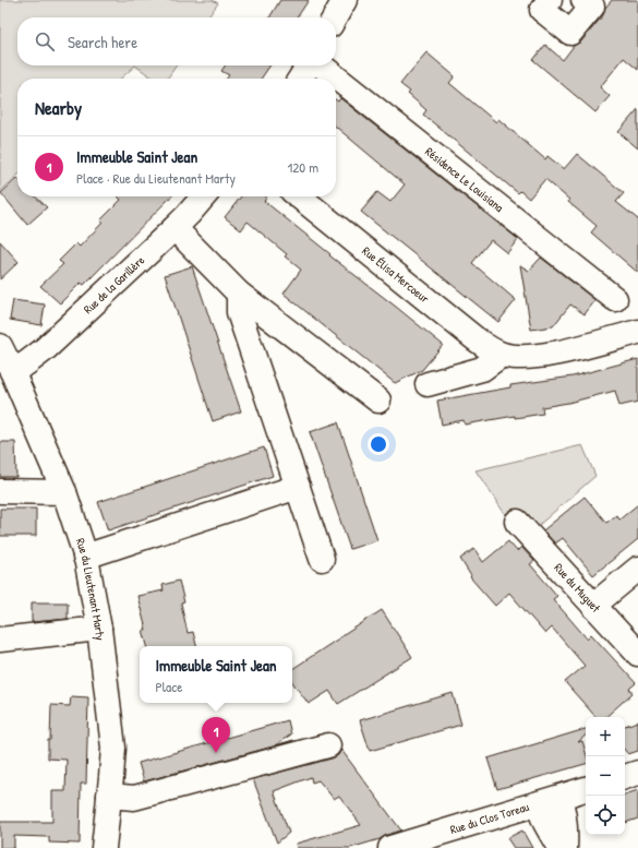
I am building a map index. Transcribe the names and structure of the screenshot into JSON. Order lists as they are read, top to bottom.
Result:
{
  "streets": {
    "street": [
      "Résidence Le Louisiana",
      "Rue Élisa Mercoeur",
      "Rue de la Garillère",
      "Rue du Muguet",
      "Rue du Lieutenant Marty",
      "Rue du Clos Toreau"
    ]
  },
  "crossings": [
    ["Rue de la Garillère", "Rue du Lieutenant Marty"]
  ],
  "page": {
    "search": "Search here",
    "heading": "Nearby",
    "list": [
      {
        "mark": "1",
        "name": "Immeuble Saint Jean",
        "note": "Place · Rue du Lieutenant Marty",
        "value": "120 m"
      }
    ],
    "popup": ["Immeuble Saint Jean", "Place"],
    "map_buttons": ["+", "−"],
    "pins": "1"
  }
}
